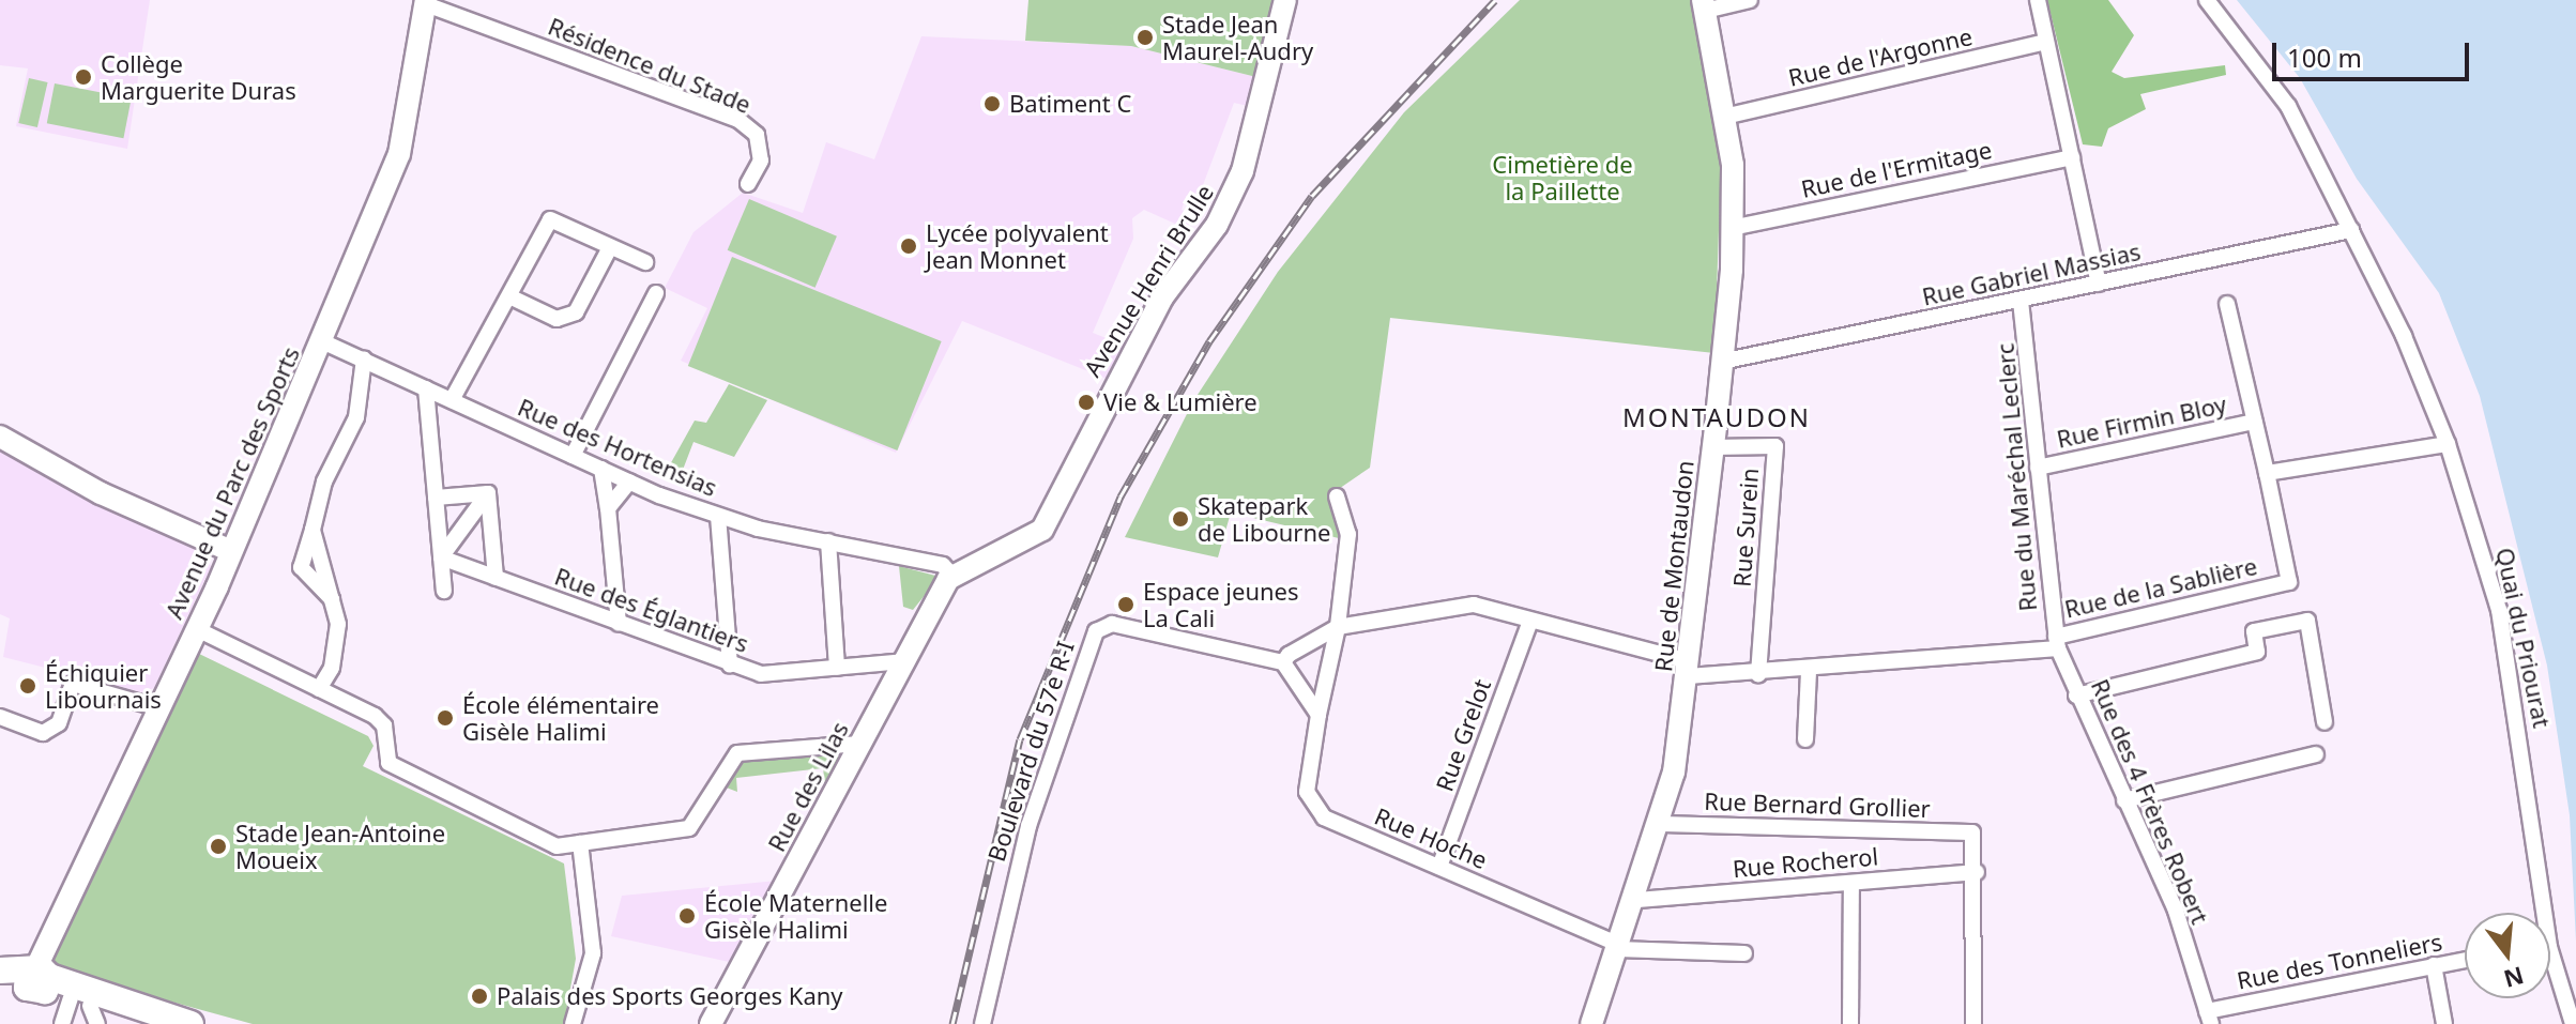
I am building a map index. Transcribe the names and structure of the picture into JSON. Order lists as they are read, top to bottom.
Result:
{
  "streets": {
    "street": [
      "Rue de l'Argonne",
      "Résidence du Stade",
      "Rue de l'Ermitage",
      "Rue Gabriel Massias",
      "Avenue Henri Brulle",
      "Rue Firmin Bloy",
      "Rue des Hortensias",
      "Rue du Maréchal Leclerc",
      "Avenue du Parc des Sports",
      "Rue Surein",
      "Rue de Montaudon",
      "Rue de la Sablière",
      "Rue des Églantiers",
      "Quai du Priourat",
      "Rue Grelot",
      "Boulevard du 57e R-I",
      "Rue des Lilas",
      "Rue des 4 Frères Robert",
      "Rue Bernard Grollier",
      "Rue Hoche",
      "Rue Rocherol",
      "Rue des Tonneliers"
    ]
  },
  "crossings": [
    ["Rue de l'Argonne", "Rue de Montaudon"],
    ["Résidence du Stade", "Avenue du Parc des Sports"],
    ["Rue de l'Ermitage", "Rue de Montaudon"],
    ["Rue Gabriel Massias", "Rue du Maréchal Leclerc"],
    ["Rue Gabriel Massias", "Rue de Montaudon"],
    ["Rue Gabriel Massias", "Quai du Priourat"],
    ["Avenue Henri Brulle", "Rue des Hortensias"],
    ["Avenue Henri Brulle", "Rue des Lilas"],
    ["Rue Firmin Bloy", "Rue du Maréchal Leclerc"],
    ["Rue Firmin Bloy", "Rue de la Sablière"],
    ["Rue des Hortensias", "Avenue du Parc des Sports"],
    ["Rue des Hortensias", "Rue des Lilas"],
    ["Rue du Maréchal Leclerc", "Rue de la Sablière"],
    ["Rue du Maréchal Leclerc", "Rue des 4 Frères Robert"],
    ["Rue Surein", "Rue de Montaudon"],
    ["Rue Surein", "Rue de la Sablière"],
    ["Rue de Montaudon", "Rue de la Sablière"],
    ["Rue de Montaudon", "Rue Bernard Grollier"],
    ["Rue de Montaudon", "Rue Hoche"],
    ["Rue de Montaudon", "Rue Rocherol"],
    ["Rue de la Sablière", "Rue Grelot"],
    ["Rue de la Sablière", "Rue des 4 Frères Robert"],
    ["Rue de la Sablière", "Rue Hoche"],
    ["Rue des Églantiers", "Rue des Lilas"],
    ["Rue Grelot", "Rue Hoche"],
    ["Rue des 4 Frères Robert", "Rue des Tonneliers"],
    ["Rue Bernard Grollier", "Rue Rocherol"]
  ],
  "districts": ["MONTAUDON"],
  "parks": ["Cimetière de la Paillette"],
  "places": [
    "Stade Jean Maurel-Audry",
    "Collège Marguerite Duras",
    "Batiment C",
    "Lycée polyvalent Jean Monnet",
    "Vie & Lumière",
    "Skatepark de Libourne",
    "Espace jeunes La Cali",
    "Échiquier Libournais",
    "École élémentaire Gisèle Halimi",
    "Stade Jean-Antoine Moueix",
    "École Maternelle Gisèle Halimi",
    "Palais des Sports Georges Kany"
  ],
  "scale_bar": "100 m",
  "north": "bottom"
}
